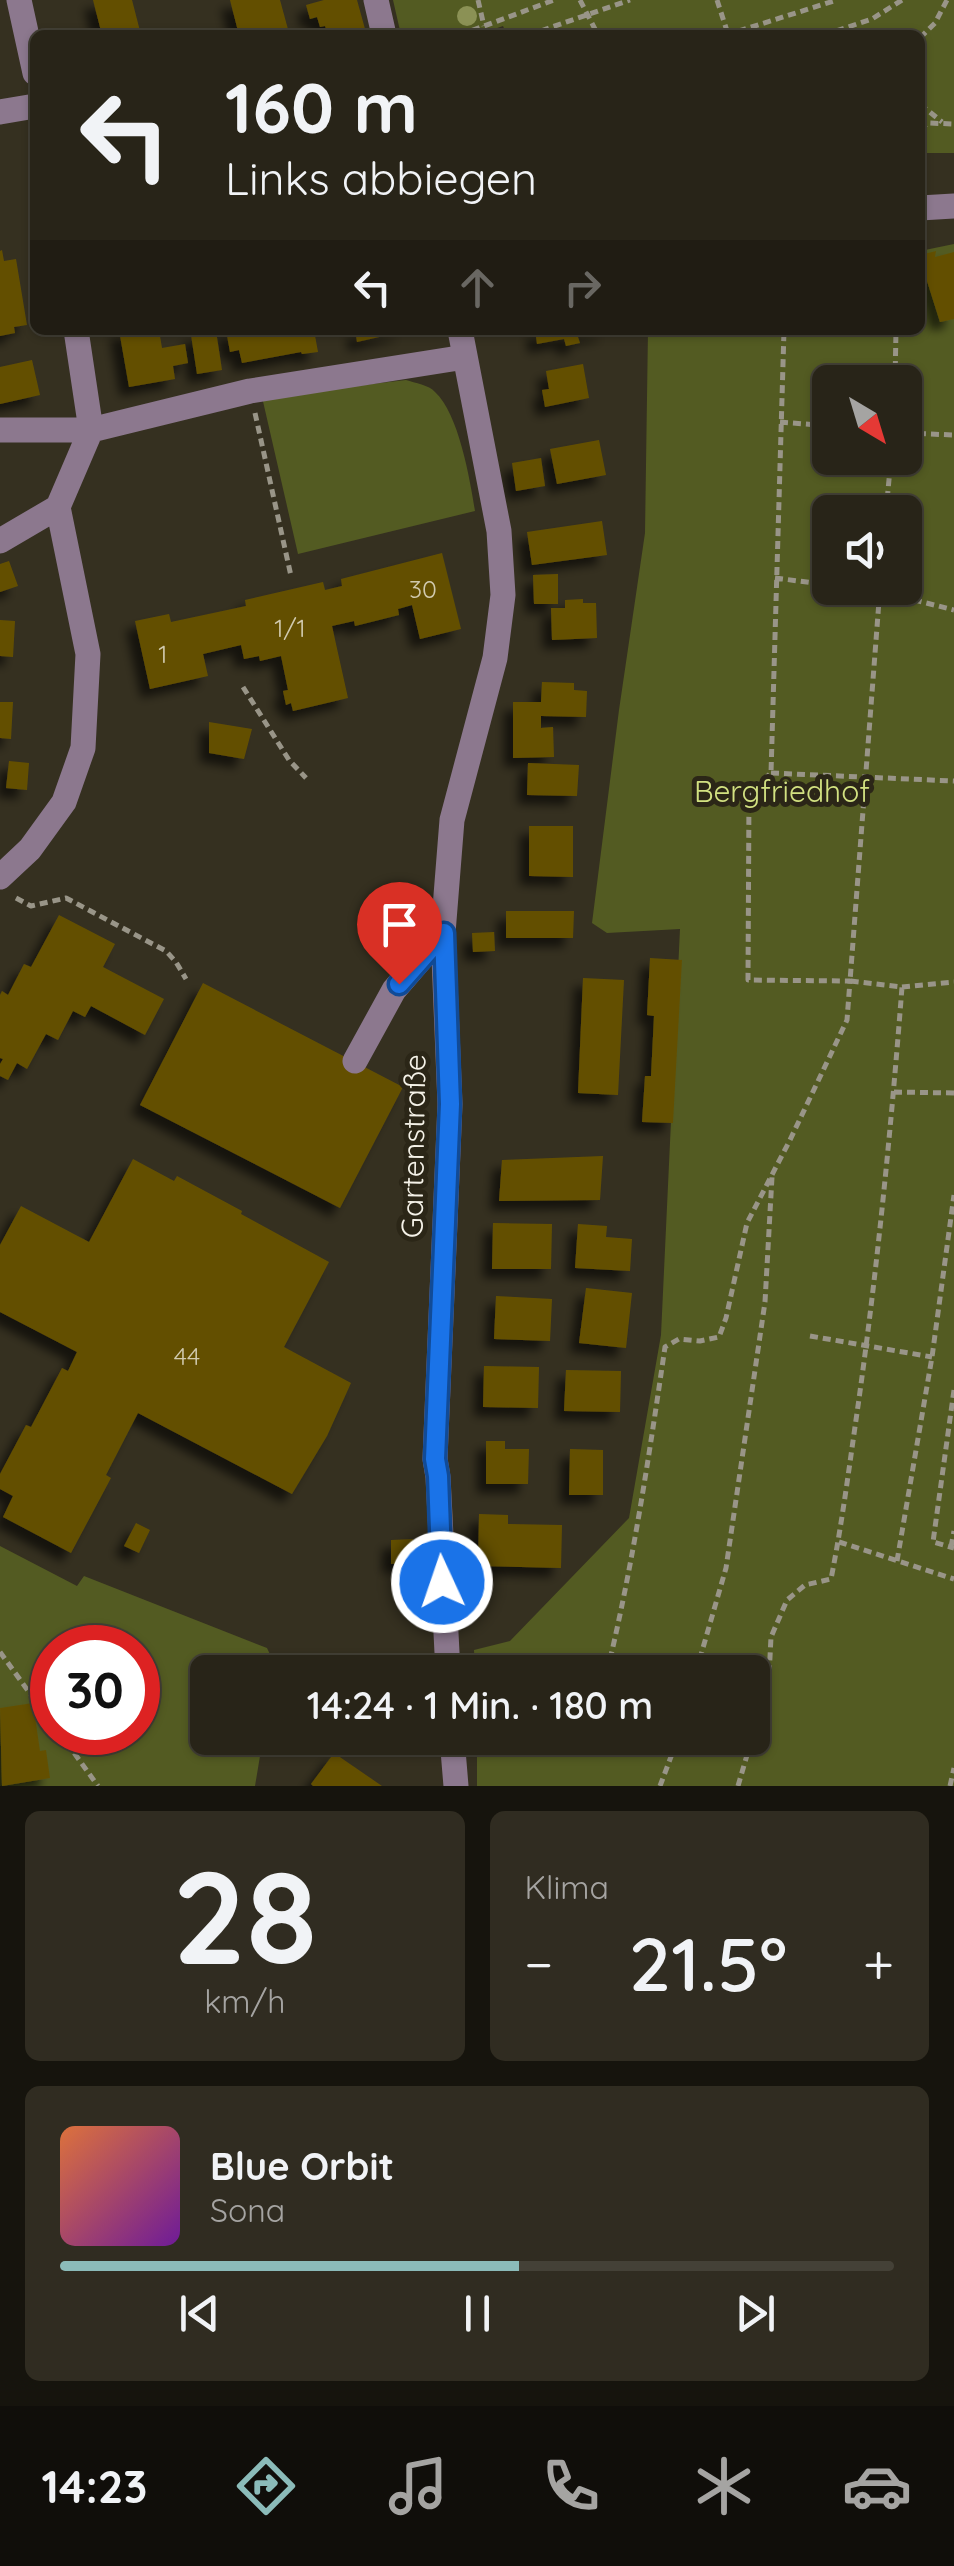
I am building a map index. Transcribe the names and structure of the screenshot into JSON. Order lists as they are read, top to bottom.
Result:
{
  "streets": {
    "street": ["Gartenstraße"]
  },
  "parks": ["Bergfriedhof"],
  "house_numbers": [
    "30",
    "1/1",
    "1",
    "44"
  ],
  "north": "bottom right",
  "page": {
    "turn": ["160 m", "Links abbiegen"],
    "limit": "30",
    "trip": "14:24 · 1 Min. · 180 m",
    "tile": [
      ["28", "km/h"],
      "Klima"
    ],
    "heat": ["−", "21.5°", "+"],
    "song": ["Blue Orbit", "Sona"],
    "tabs": "14:23"
  }
}
